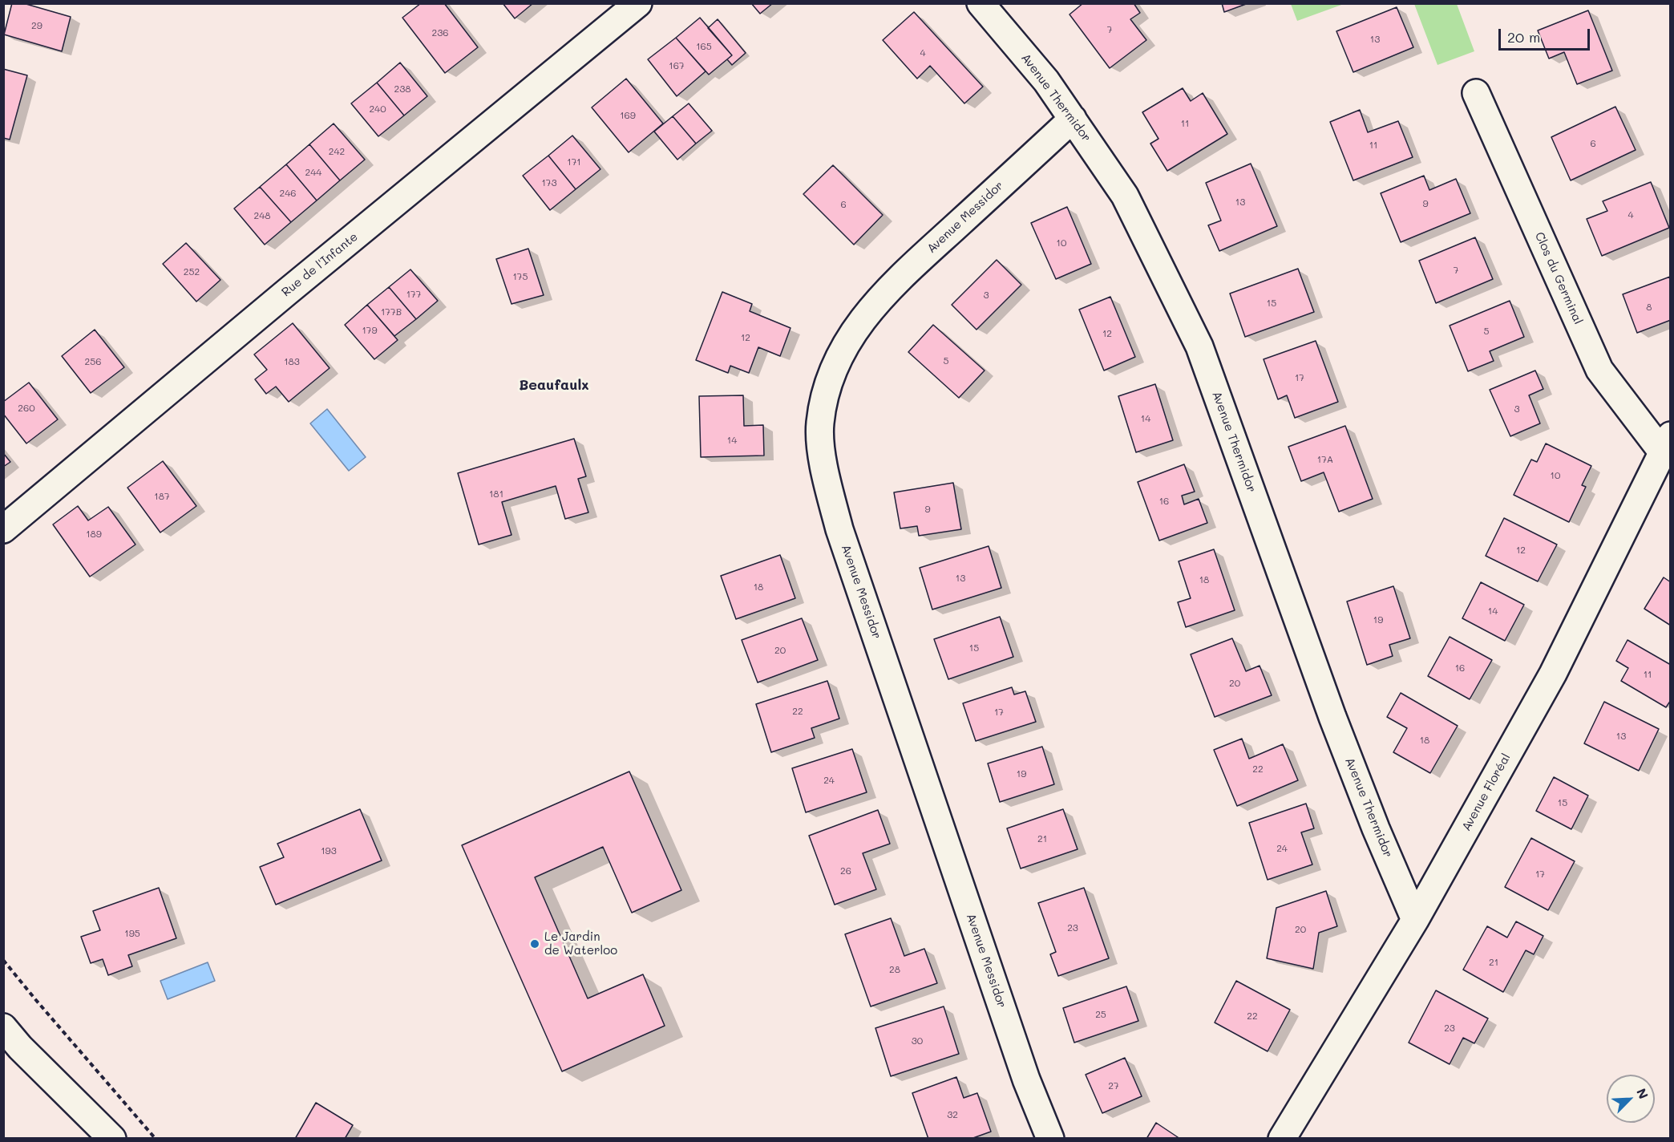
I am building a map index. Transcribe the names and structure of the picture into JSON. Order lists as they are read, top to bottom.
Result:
{
  "streets": {
    "street": [
      "Avenue Thermidor",
      "Avenue Messidor",
      "Rue de l'Infante",
      "Clos du Germinal",
      "Avenue Floréal"
    ]
  },
  "crossings": [
    ["Avenue Thermidor", "Avenue Messidor"],
    ["Avenue Thermidor", "Avenue Floréal"],
    ["Clos du Germinal", "Avenue Floréal"]
  ],
  "districts": ["Beaufaulx"],
  "places": ["Le Jardin de Waterloo"],
  "house_numbers": [
    "29",
    "7",
    "236",
    "13",
    "165",
    "4",
    "167",
    "238",
    "240",
    "169",
    "11",
    "6",
    "11",
    "242",
    "171",
    "244",
    "173",
    "246",
    "13",
    "9",
    "6",
    "4",
    "248",
    "10",
    "7",
    "252",
    "175",
    "177",
    "3",
    "15",
    "8",
    "177B",
    "179",
    "5",
    "12",
    "12",
    "5",
    "256",
    "183",
    "17",
    "260",
    "3",
    "14",
    "14",
    "17A",
    "10",
    "181",
    "187",
    "16",
    "9",
    "189",
    "12",
    "13",
    "18",
    "18",
    "14",
    "19",
    "15",
    "20",
    "16",
    "11",
    "20",
    "22",
    "17",
    "13",
    "18",
    "22",
    "19",
    "24",
    "15",
    "21",
    "24",
    "193",
    "26",
    "17",
    "23",
    "20",
    "195",
    "21",
    "28",
    "25",
    "22",
    "23",
    "30",
    "27",
    "32"
  ],
  "scale_bar": "20 m",
  "north": "top right"
}
